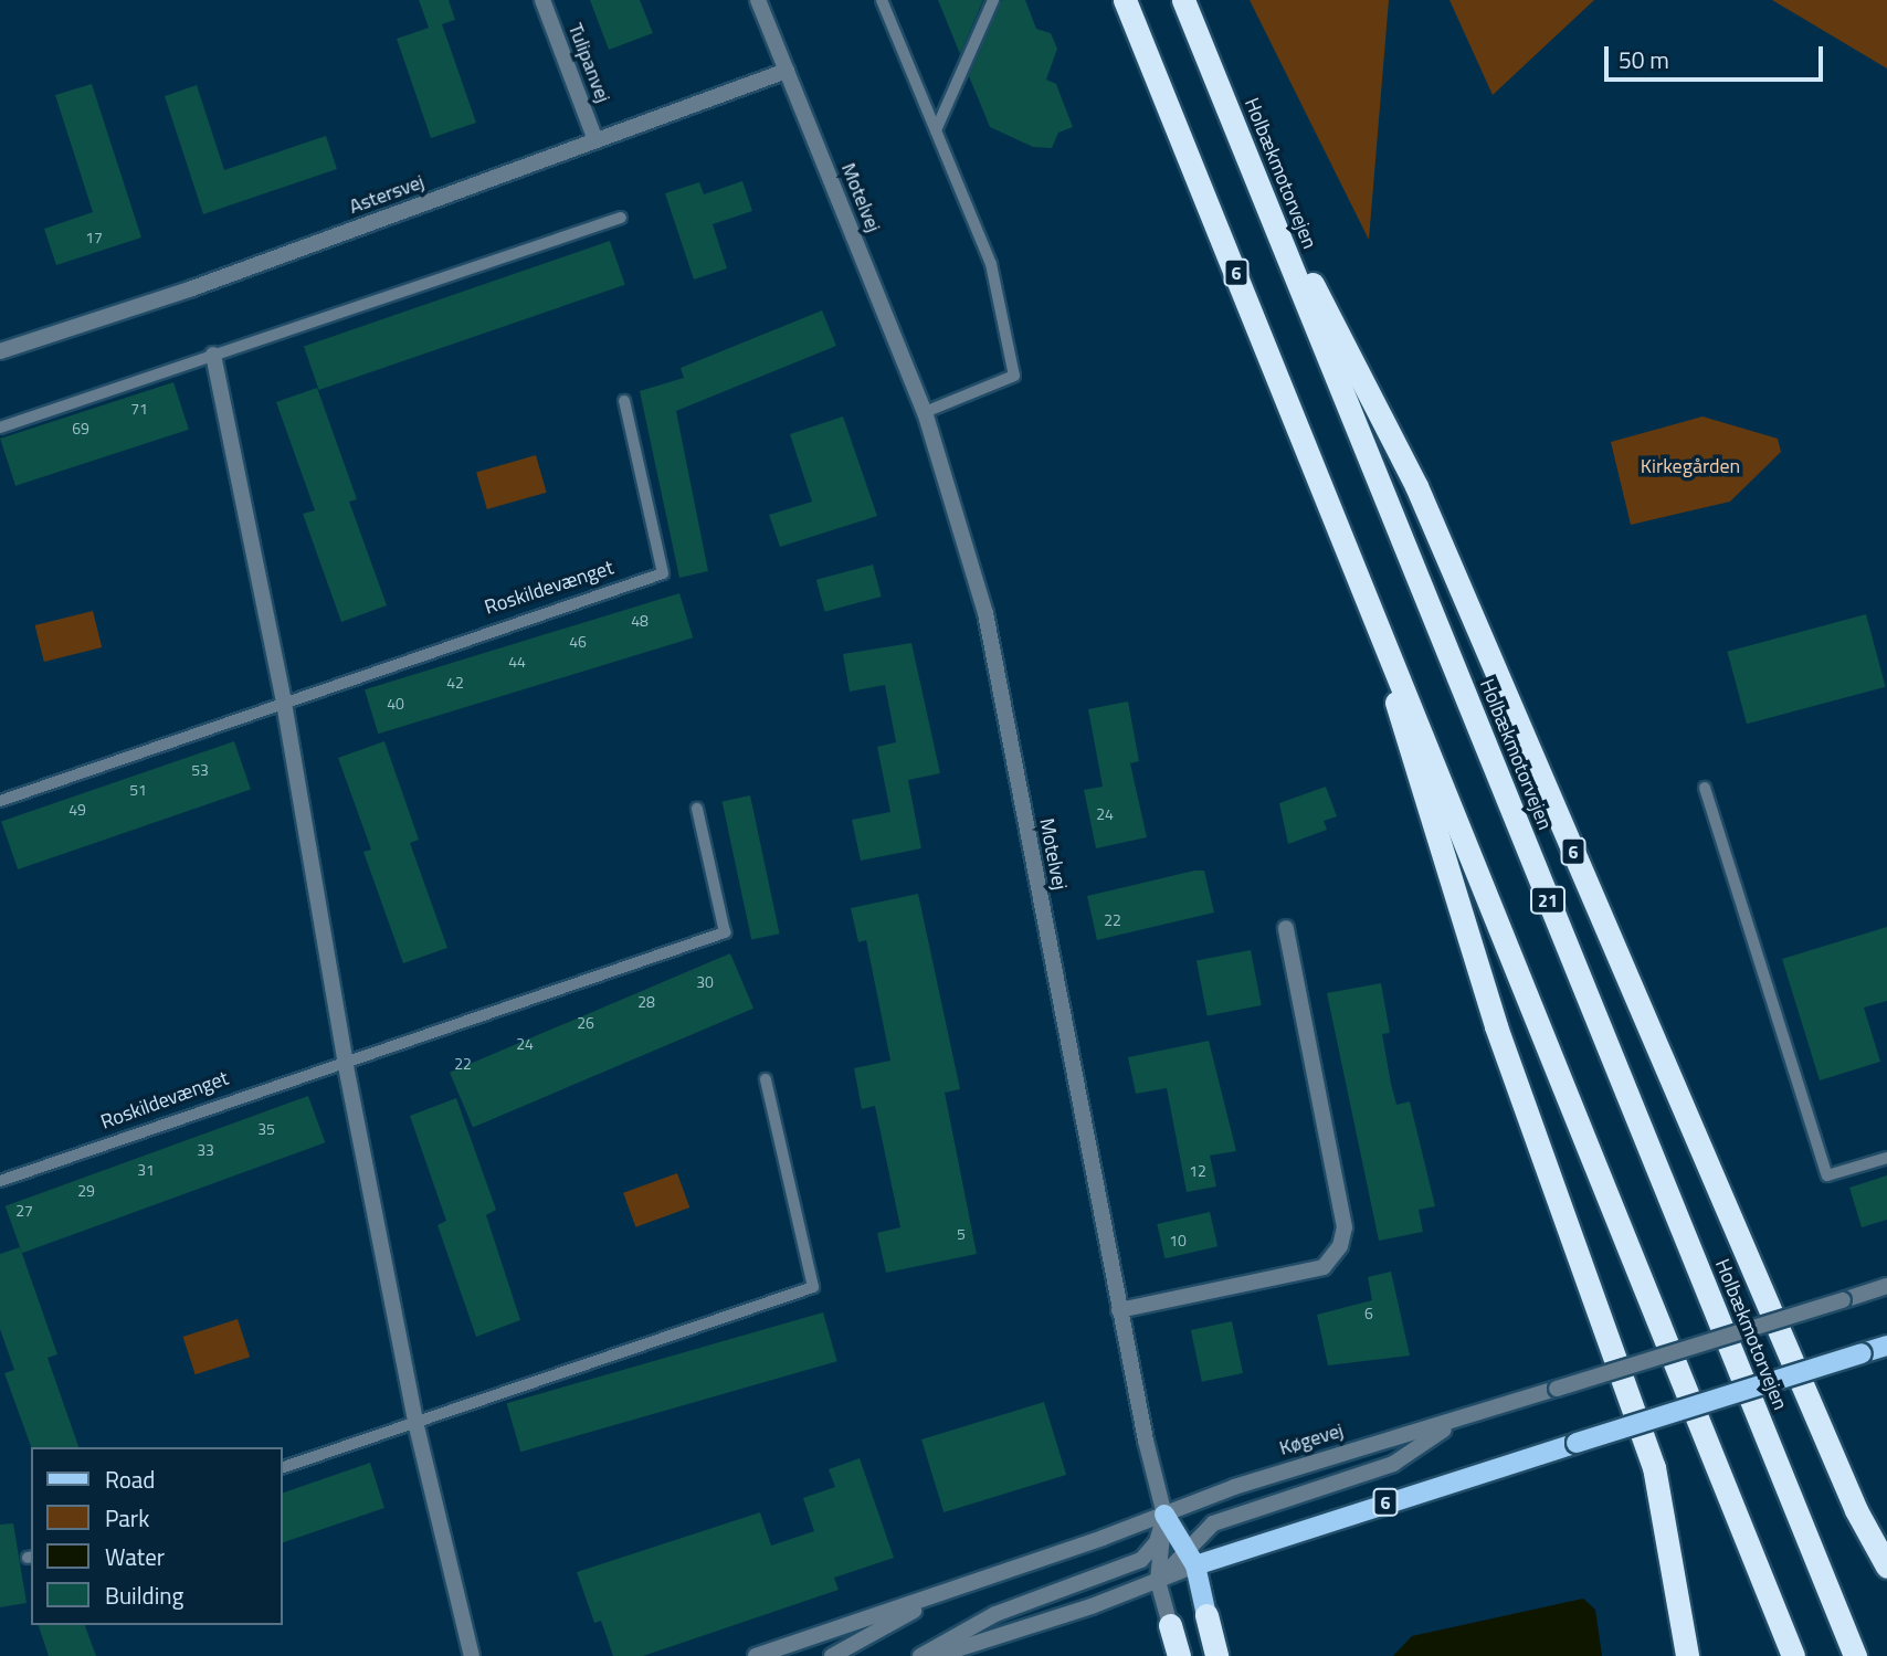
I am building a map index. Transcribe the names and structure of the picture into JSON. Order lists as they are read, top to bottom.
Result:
{
  "streets": {
    "highway": ["Holbækmotorvejen", "6", "21"],
    "street": [
      "Tulipanvej",
      "Astersvej",
      "Motelvej",
      "Køgevej"
    ],
    "lane": ["Roskildevænget"]
  },
  "crossings": [
    ["Tulipanvej", "Astersvej"],
    ["Holbækmotorvejen", "6"],
    ["Astersvej", "Motelvej"],
    ["Motelvej", "Køgevej"]
  ],
  "parks": ["Kirkegården"],
  "house_numbers": [
    "17",
    "71",
    "69",
    "48",
    "46",
    "44",
    "42",
    "40",
    "53",
    "51",
    "49",
    "24",
    "22",
    "30",
    "28",
    "26",
    "24",
    "22",
    "35",
    "33",
    "31",
    "12",
    "29",
    "27",
    "5",
    "10",
    "6"
  ],
  "legend": [
    "Road",
    "Park",
    "Water",
    "Building"
  ],
  "scale_bar": "50 m"
}
